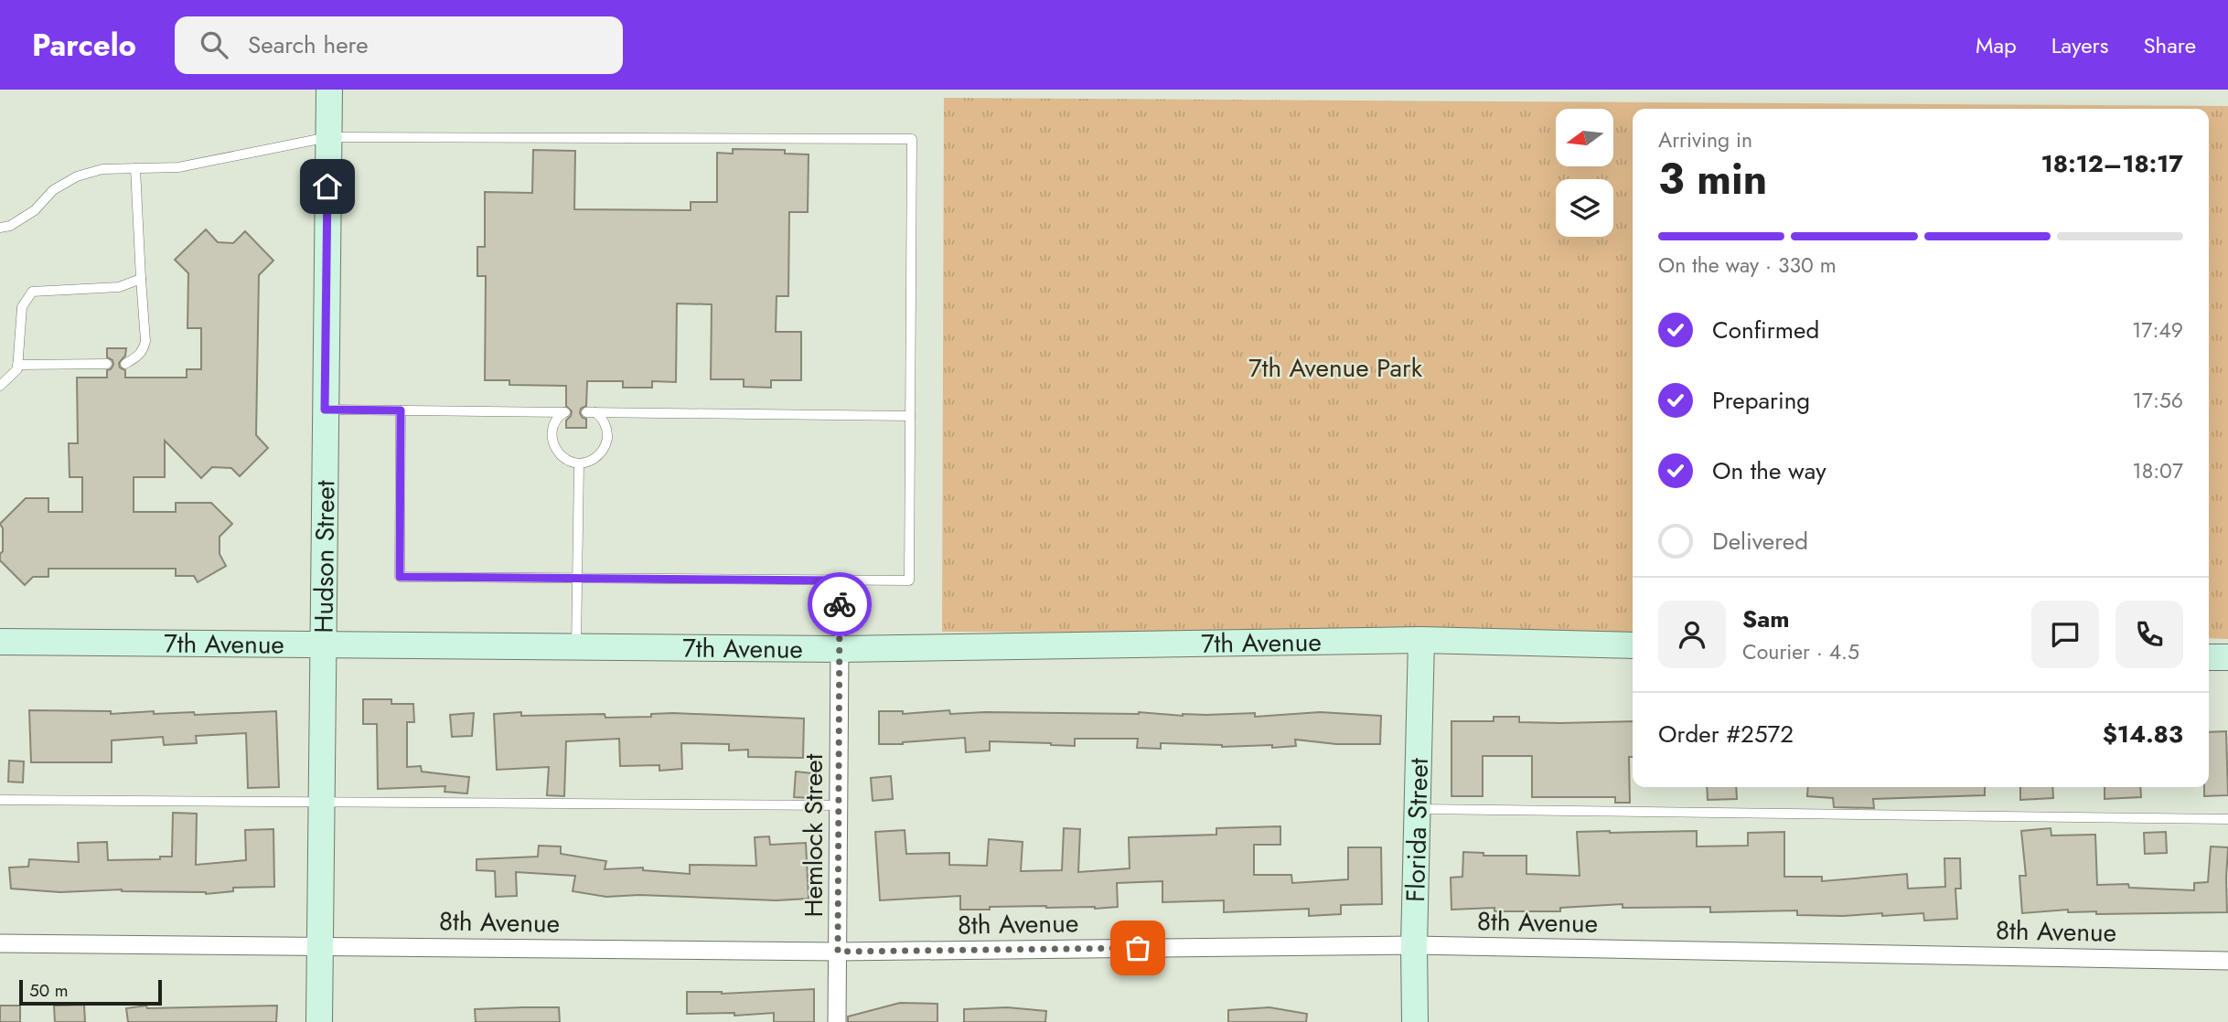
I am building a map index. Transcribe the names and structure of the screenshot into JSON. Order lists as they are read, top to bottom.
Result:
{
  "streets": {
    "street": [
      "Hudson Street",
      "7th Avenue",
      "Florida Street",
      "Hemlock Street",
      "8th Avenue"
    ]
  },
  "crossings": [
    ["Hudson Street", "7th Avenue"],
    ["Hudson Street", "8th Avenue"],
    ["7th Avenue", "Florida Street"],
    ["7th Avenue", "Hemlock Street"],
    ["Florida Street", "8th Avenue"],
    ["Hemlock Street", "8th Avenue"]
  ],
  "parks": ["7th Avenue Park"],
  "scale_bar": "50 m",
  "north": "left",
  "page": {
    "header": "Parcelo",
    "search": "Search here",
    "nav": ["Map", "Layers", "Share"],
    "heading": ["3 min", "Arriving in", "18:12–18:17"],
    "panel": [
      "Sam",
      "Courier · 4.5",
      "Order #2572",
      "$14.83"
    ],
    "bar": "On the way · 330 m",
    "list": [
      ["Confirmed", "17:49"],
      ["Preparing", "17:56"],
      ["On the way", "18:07"],
      "Delivered"
    ],
    "scale": "50 m"
  }
}
